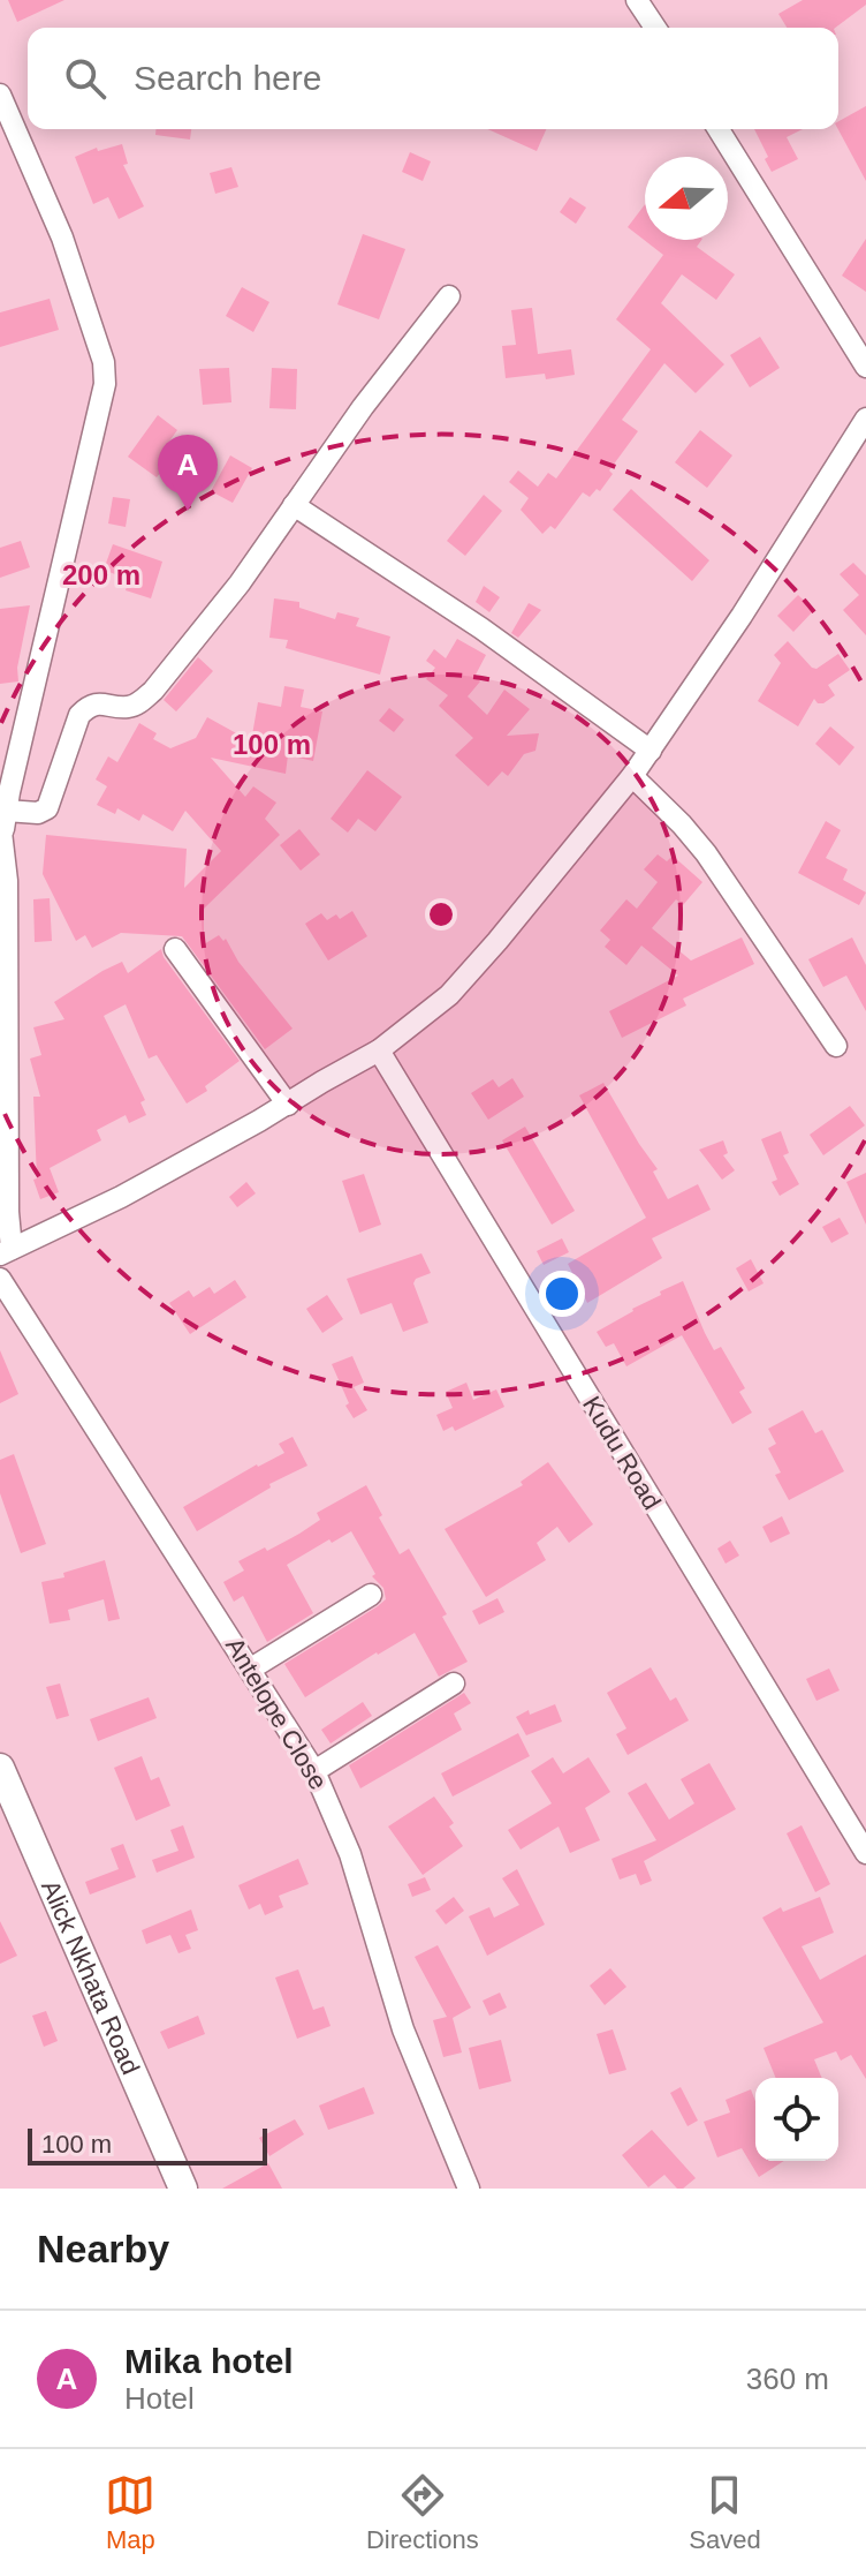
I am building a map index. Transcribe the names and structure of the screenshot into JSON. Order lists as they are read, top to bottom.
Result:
{
  "streets": {
    "main road": ["Alick Nkhata Road"],
    "street": ["Kudu Road", "Antelope Close"]
  },
  "scale_bar": "100 m",
  "north": "left",
  "page": {
    "search": "Search here",
    "pins": "A",
    "scale": "100 m",
    "heading": "Nearby",
    "list": [
      {
        "mark": "A",
        "name": "Mika hotel",
        "note": "Hotel",
        "value": "360 m"
      }
    ],
    "nav": ["Map", "Directions", "Saved"]
  },
  "rings": ["200 m", "100 m"]
}
